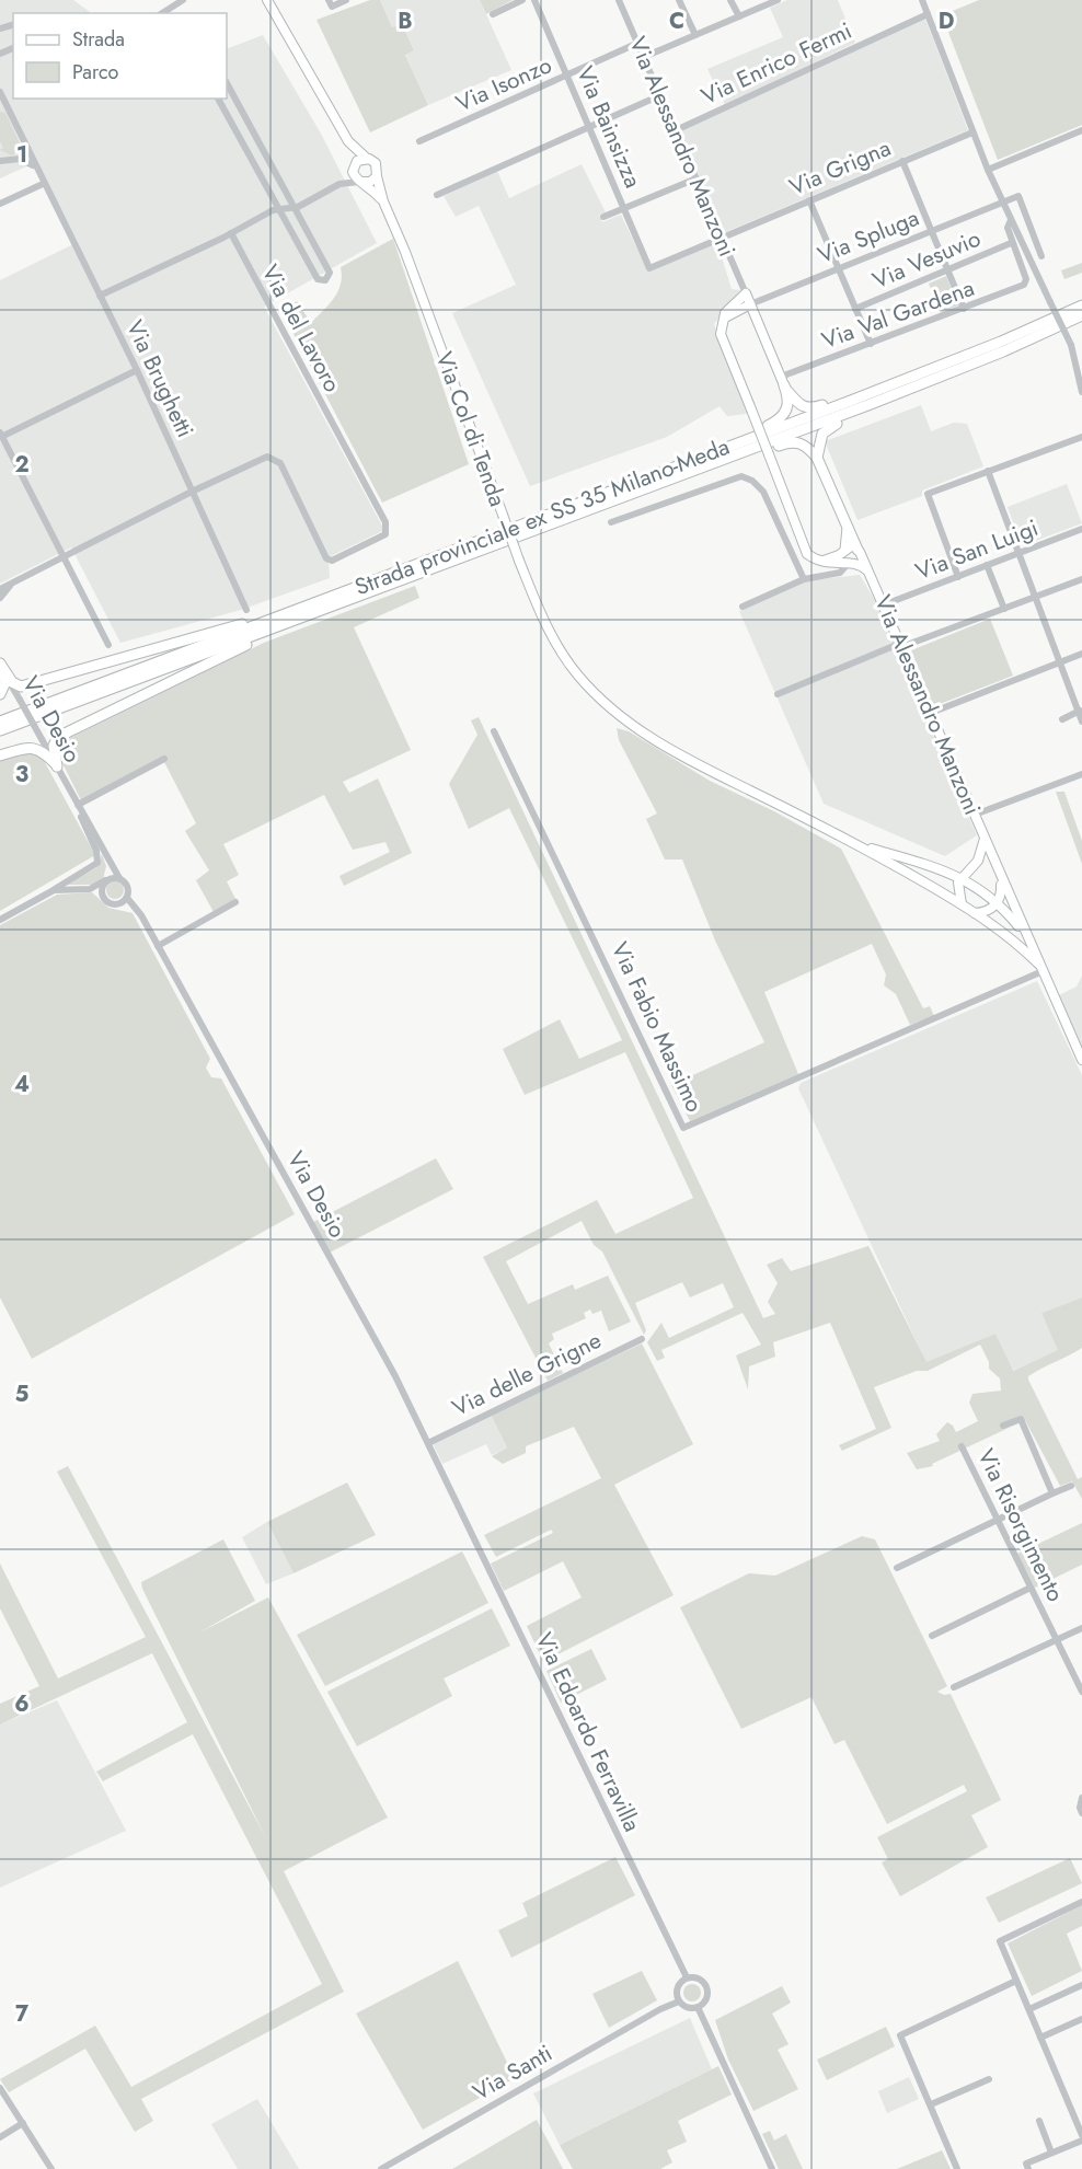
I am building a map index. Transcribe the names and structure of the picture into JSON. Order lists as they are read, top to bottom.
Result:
{
  "streets": {
    "highway": ["Strada provinciale ex SS 35 Milano-Meda"],
    "main road": ["Via Alessandro Manzoni", "Via Col di Tenda"],
    "street": [
      "Via Enrico Fermi",
      "Via Isonzo",
      "Via Bainsizza",
      "Via Grigna",
      "Via Spluga",
      "Via Vesuvio",
      "Via Val Gardena",
      "Via del Lavoro",
      "Via Brughetti",
      "Via San Luigi",
      "Via Desio",
      "Via Fabio Massimo",
      "Via delle Grigne",
      "Via Risorgimento",
      "Via Edoardo Ferravilla",
      "Via Santi"
    ]
  },
  "crossings": [
    ["Via Enrico Fermi", "Via Alessandro Manzoni"],
    ["Via Isonzo", "Via Bainsizza"],
    ["Via Isonzo", "Via Alessandro Manzoni"],
    ["Via Bainsizza", "Via Grigna"],
    ["Via Alessandro Manzoni", "Via Grigna"],
    ["Via Alessandro Manzoni", "Via Spluga"],
    ["Via Alessandro Manzoni", "Via Val Gardena"],
    ["Via Alessandro Manzoni", "Via Col di Tenda"],
    ["Via Alessandro Manzoni", "Via San Luigi"],
    ["Via Alessandro Manzoni", "Via Fabio Massimo"],
    ["Via Vesuvio", "Via Val Gardena"],
    ["Via del Lavoro", "Via Brughetti"],
    ["Via Col di Tenda", "Via Fabio Massimo"],
    ["Via Desio", "Via delle Grigne"],
    ["Via Desio", "Via Edoardo Ferravilla"],
    ["Via Edoardo Ferravilla", "Via Santi"]
  ],
  "legend": ["Strada", "Parco"],
  "grid": {
    "columns": ["B", "C", "D"],
    "rows": [
      "1",
      "2",
      "3",
      "4",
      "5",
      "6",
      "7"
    ]
  }
}
